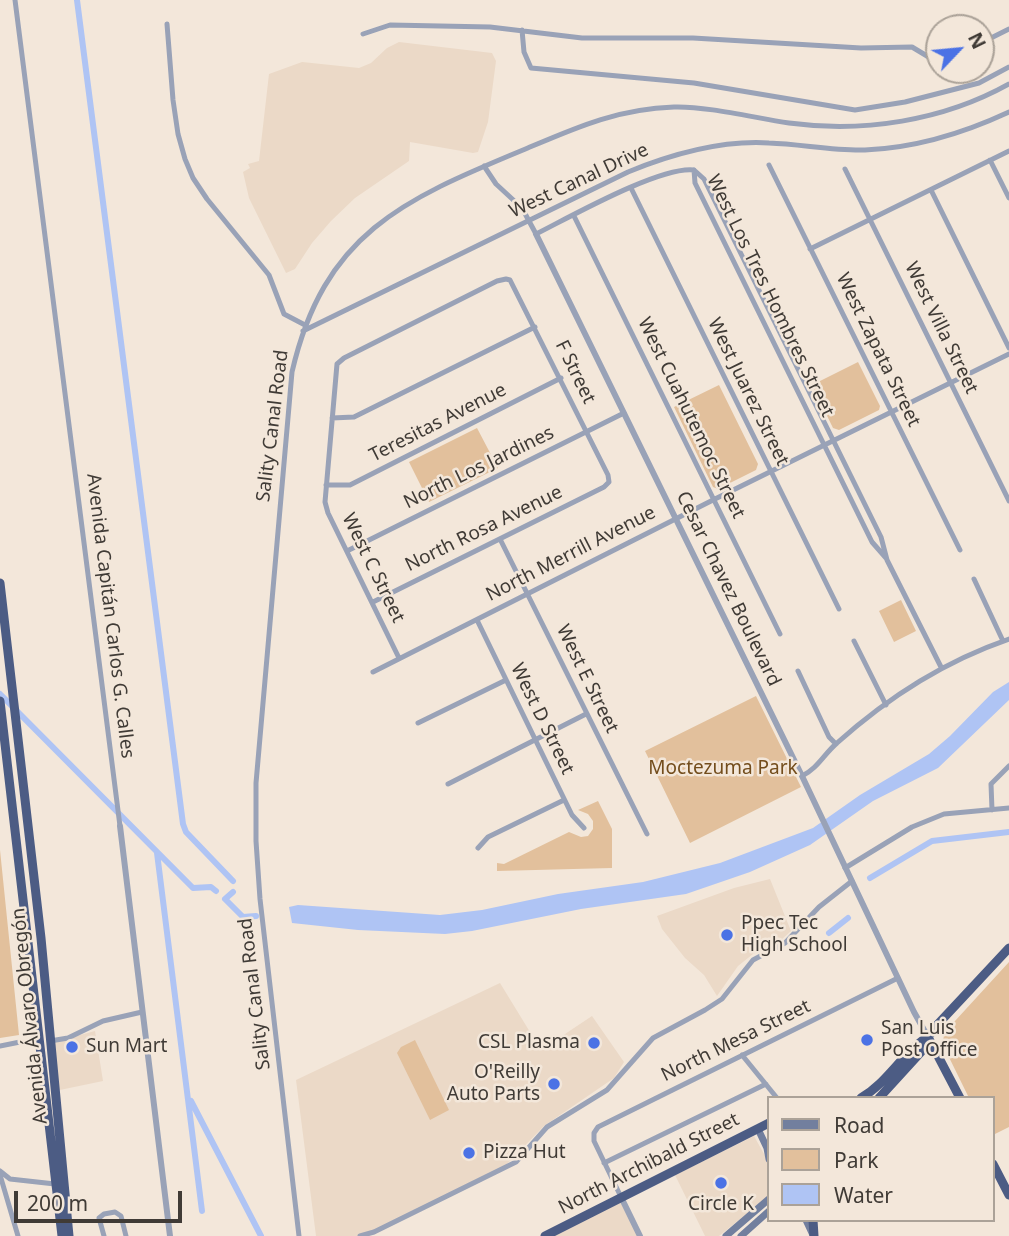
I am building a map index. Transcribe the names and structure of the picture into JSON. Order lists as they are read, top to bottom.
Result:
{
  "streets": {
    "highway": ["Avenida Álvaro Obregón", "North Archibald Street"],
    "street": [
      "West Canal Drive",
      "West Los Tres Hombres Street",
      "West Villa Street",
      "West Zapata Street",
      "F Street",
      "West Juarez Street",
      "West Cuahutemoc Street",
      "Teresitas Avenue",
      "Sality Canal Road",
      "North Los Jardines",
      "North Rosa Avenue",
      "North Merrill Avenue",
      "West C Street",
      "Cesar Chavez Boulevard",
      "Avenida Capitán Carlos G. Calles",
      "West E Street",
      "West D Street",
      "North Mesa Street"
    ]
  },
  "crossings": [
    ["West Canal Drive", "West Los Tres Hombres Street"],
    ["West Canal Drive", "West Juarez Street"],
    ["West Canal Drive", "West Cuahutemoc Street"],
    ["West Canal Drive", "Sality Canal Road"],
    ["West Canal Drive", "Cesar Chavez Boulevard"],
    ["West Los Tres Hombres Street", "North Merrill Avenue"],
    ["West Villa Street", "North Merrill Avenue"],
    ["West Zapata Street", "North Merrill Avenue"],
    ["F Street", "Teresitas Avenue"],
    ["F Street", "North Los Jardines"],
    ["F Street", "North Rosa Avenue"],
    ["F Street", "West C Street"],
    ["West Juarez Street", "North Merrill Avenue"],
    ["West Cuahutemoc Street", "North Merrill Avenue"],
    ["Teresitas Avenue", "West C Street"],
    ["Sality Canal Road", "Cesar Chavez Boulevard"],
    ["North Los Jardines", "West C Street"],
    ["North Los Jardines", "Cesar Chavez Boulevard"],
    ["North Rosa Avenue", "West C Street"],
    ["North Rosa Avenue", "West E Street"],
    ["North Merrill Avenue", "West C Street"],
    ["North Merrill Avenue", "Cesar Chavez Boulevard"],
    ["North Merrill Avenue", "West E Street"],
    ["North Merrill Avenue", "West D Street"],
    ["Cesar Chavez Boulevard", "North Mesa Street"]
  ],
  "parks": ["Moctezuma Park"],
  "places": [
    "Ppec Tec High School",
    "San Luis Post Office",
    "CSL Plasma",
    "Sun Mart",
    "O'Reilly Auto Parts",
    "Pizza Hut",
    "Circle K"
  ],
  "legend": ["Road", "Park", "Water"],
  "scale_bar": "200 m",
  "north": "top right"
}
